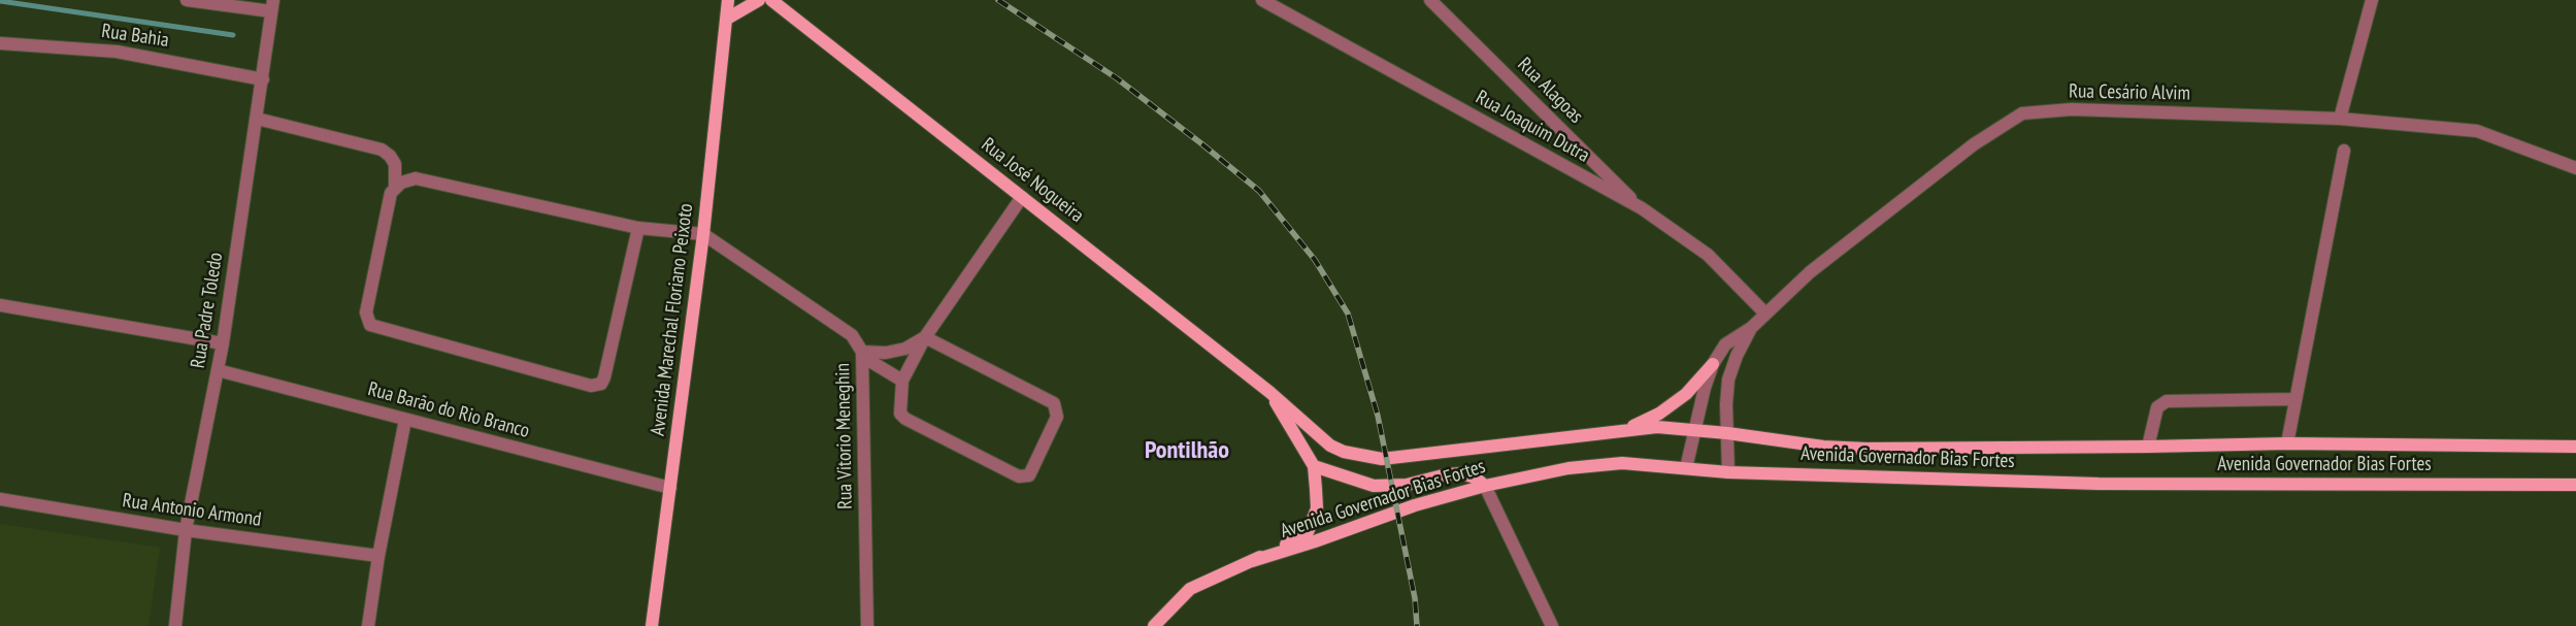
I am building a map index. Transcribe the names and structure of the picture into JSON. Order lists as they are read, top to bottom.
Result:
{
  "streets": {
    "main road": ["Rua José Nogueira", "Avenida Marechal Floriano Peixoto", "Avenida Governador Bias Fortes"],
    "street": [
      "Rua Bahia",
      "Rua Alagoas",
      "Rua Cesário Alvim",
      "Rua Joaquim Dutra",
      "Rua Padre Toledo",
      "Rua Barão do Rio Branco",
      "Rua Vitorio Meneghin",
      "Rua Antonio Armond"
    ]
  },
  "crossings": [
    ["Rua Bahia", "Rua Padre Toledo"],
    ["Rua Alagoas", "Rua Joaquim Dutra"],
    ["Rua Cesário Alvim", "Rua Joaquim Dutra"],
    ["Rua José Nogueira", "Avenida Governador Bias Fortes"],
    ["Rua Padre Toledo", "Rua Barão do Rio Branco"],
    ["Rua Padre Toledo", "Rua Antonio Armond"],
    ["Avenida Marechal Floriano Peixoto", "Rua Barão do Rio Branco"],
    ["Avenida Marechal Floriano Peixoto", "Rua Vitorio Meneghin"]
  ],
  "districts": ["Pontilhão"]
}
